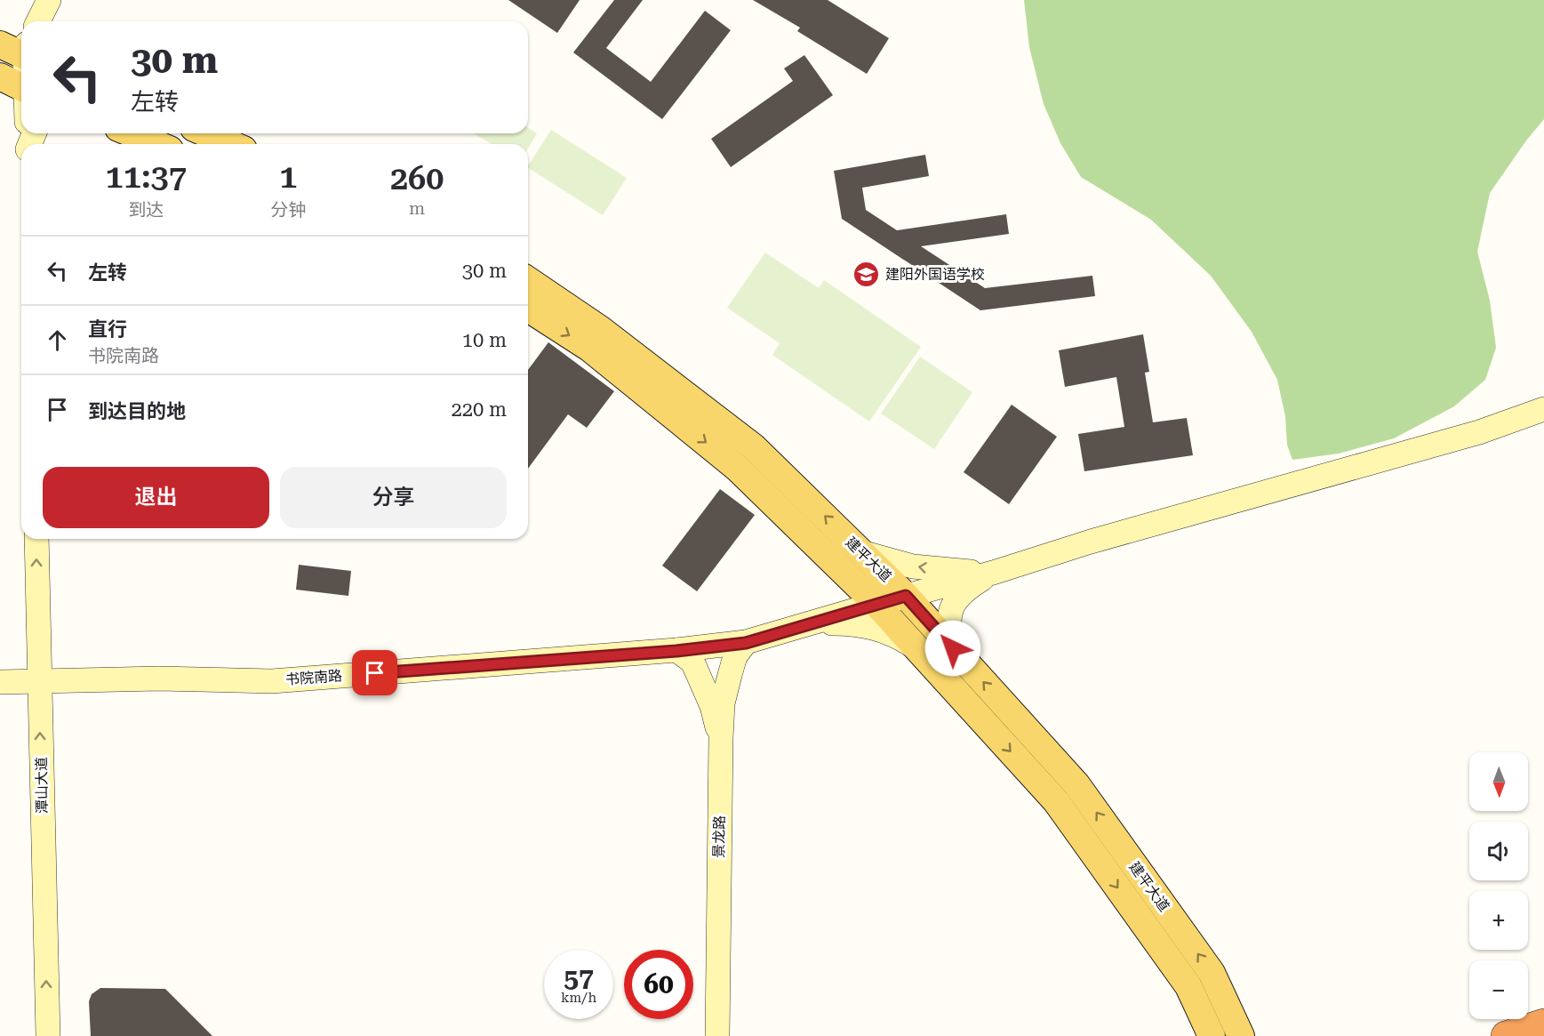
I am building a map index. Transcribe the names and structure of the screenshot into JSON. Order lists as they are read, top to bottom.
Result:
{
  "streets": {
    "main road": [
      "建平大道",
      "书院南路",
      "潭山大道",
      "景龙路"
    ]
  },
  "crossings": [
    ["建平大道", "书院南路"],
    ["书院南路", "潭山大道"],
    ["书院南路", "景龙路"]
  ],
  "one_way": ["潭山大道"],
  "places": {
    "school or university": ["建阳外国语学校"]
  },
  "north": "bottom",
  "page": {
    "turn": ["30 m", "左转"],
    "eta": [
      "11:37",
      "到达",
      "1",
      "分钟",
      "260",
      "m"
    ],
    "list": [
      {
        "name": "左转",
        "value": "30 m"
      },
      {
        "name": "直行",
        "note": "书院南路",
        "value": "10 m"
      },
      {
        "name": "到达目的地",
        "value": "220 m"
      }
    ],
    "buttons": ["退出", "分享"],
    "map_buttons": ["+", "−"],
    "speed": "57 km/h",
    "limit": "60"
  }
}
